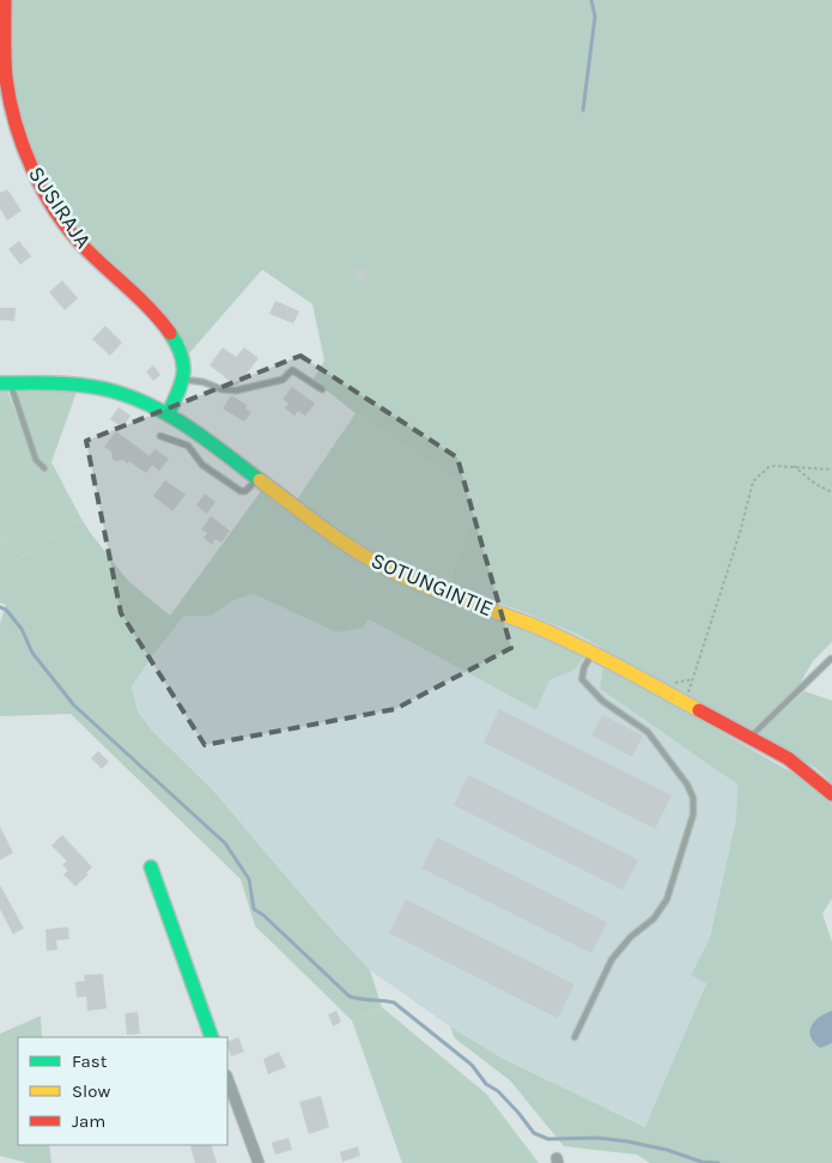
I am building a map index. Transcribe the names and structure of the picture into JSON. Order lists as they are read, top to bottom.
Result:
{
  "streets": {
    "street": ["SUSIRAJA", "SOTUNGINTIE"]
  },
  "legend": ["Fast", "Slow", "Jam"]
}
